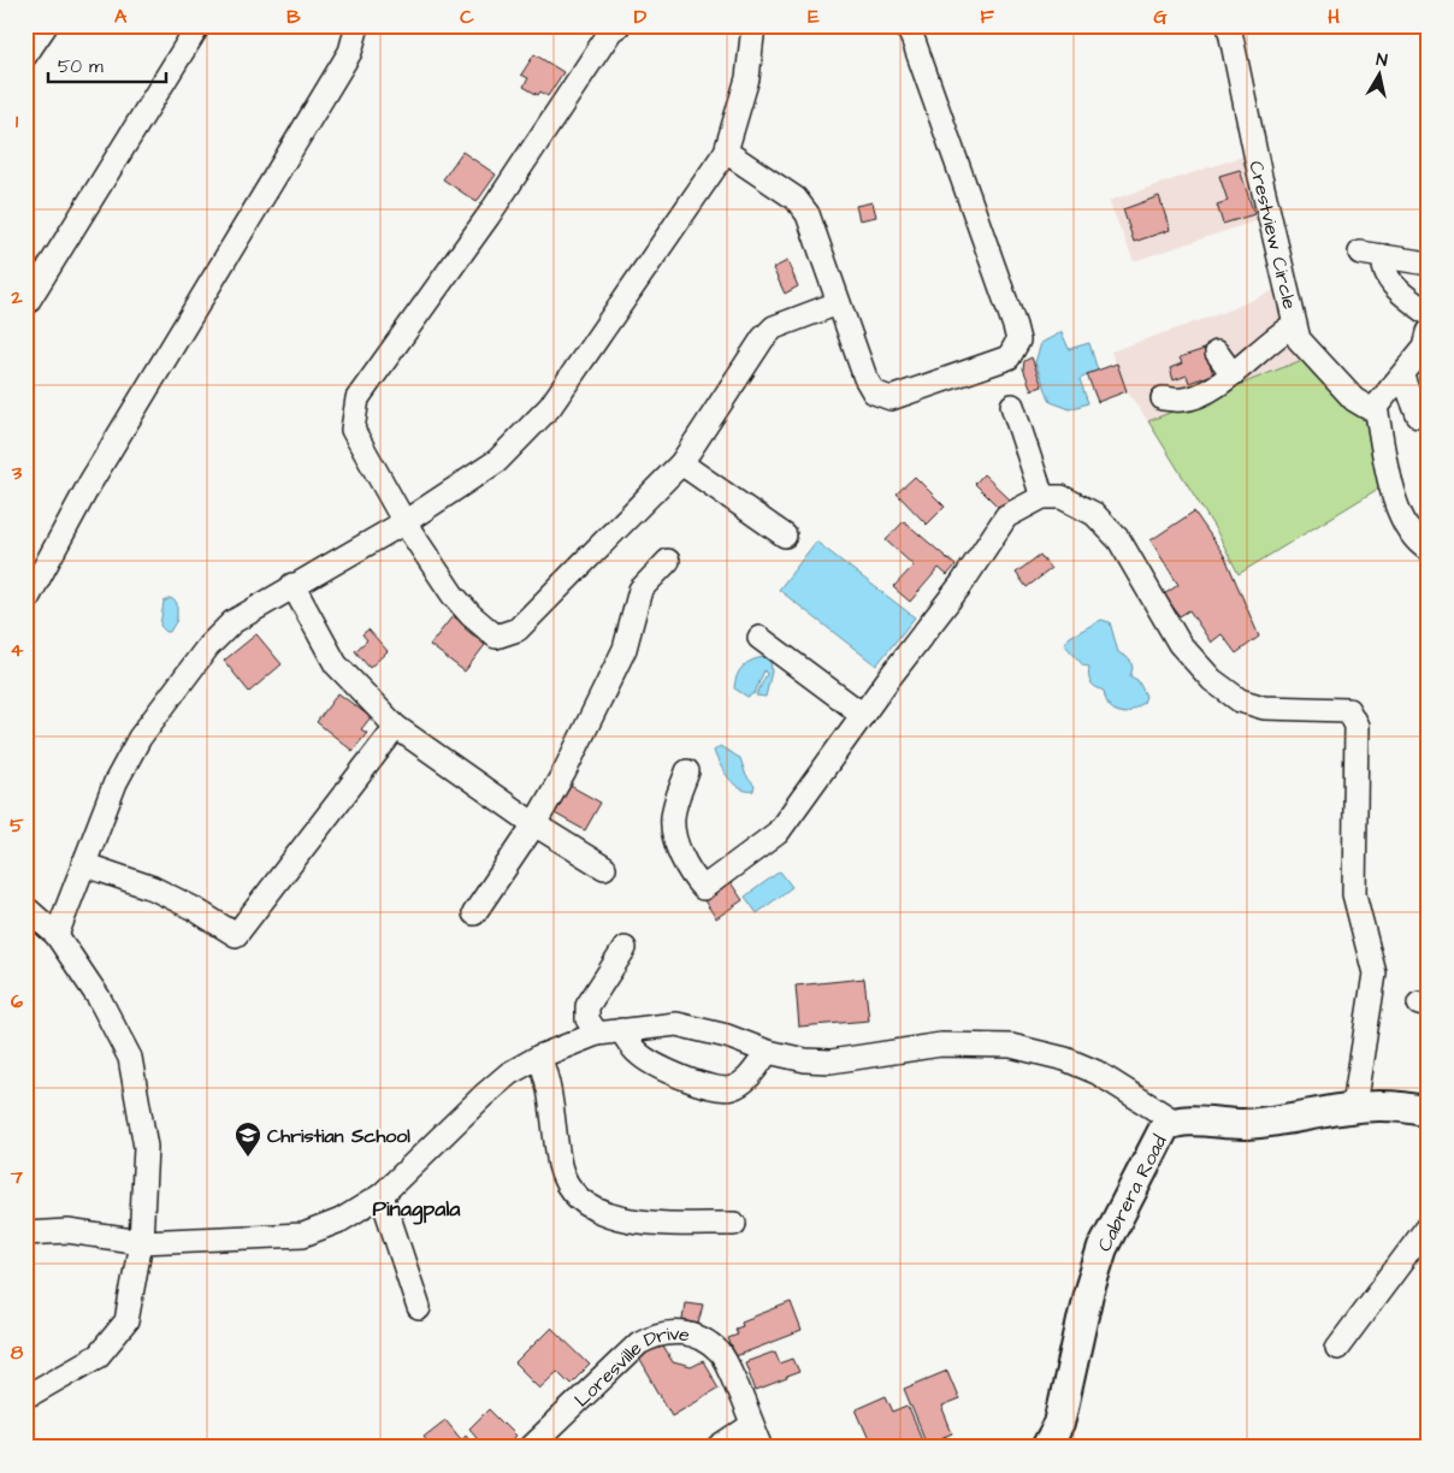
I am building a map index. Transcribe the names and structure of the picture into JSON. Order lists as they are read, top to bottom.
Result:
{
  "streets": {
    "main road": ["Cabrera Road"],
    "street": ["Crestview Circle", "Loresville Drive"]
  },
  "districts": ["Pinagpala"],
  "places": {
    "school or university": ["Christian School"]
  },
  "scale_bar": "50 m",
  "north": "top",
  "grid": {
    "columns": [
      "A",
      "B",
      "C",
      "D",
      "E",
      "F",
      "G",
      "H"
    ],
    "rows": [
      "1",
      "2",
      "3",
      "4",
      "5",
      "6",
      "7",
      "8"
    ]
  }
}
